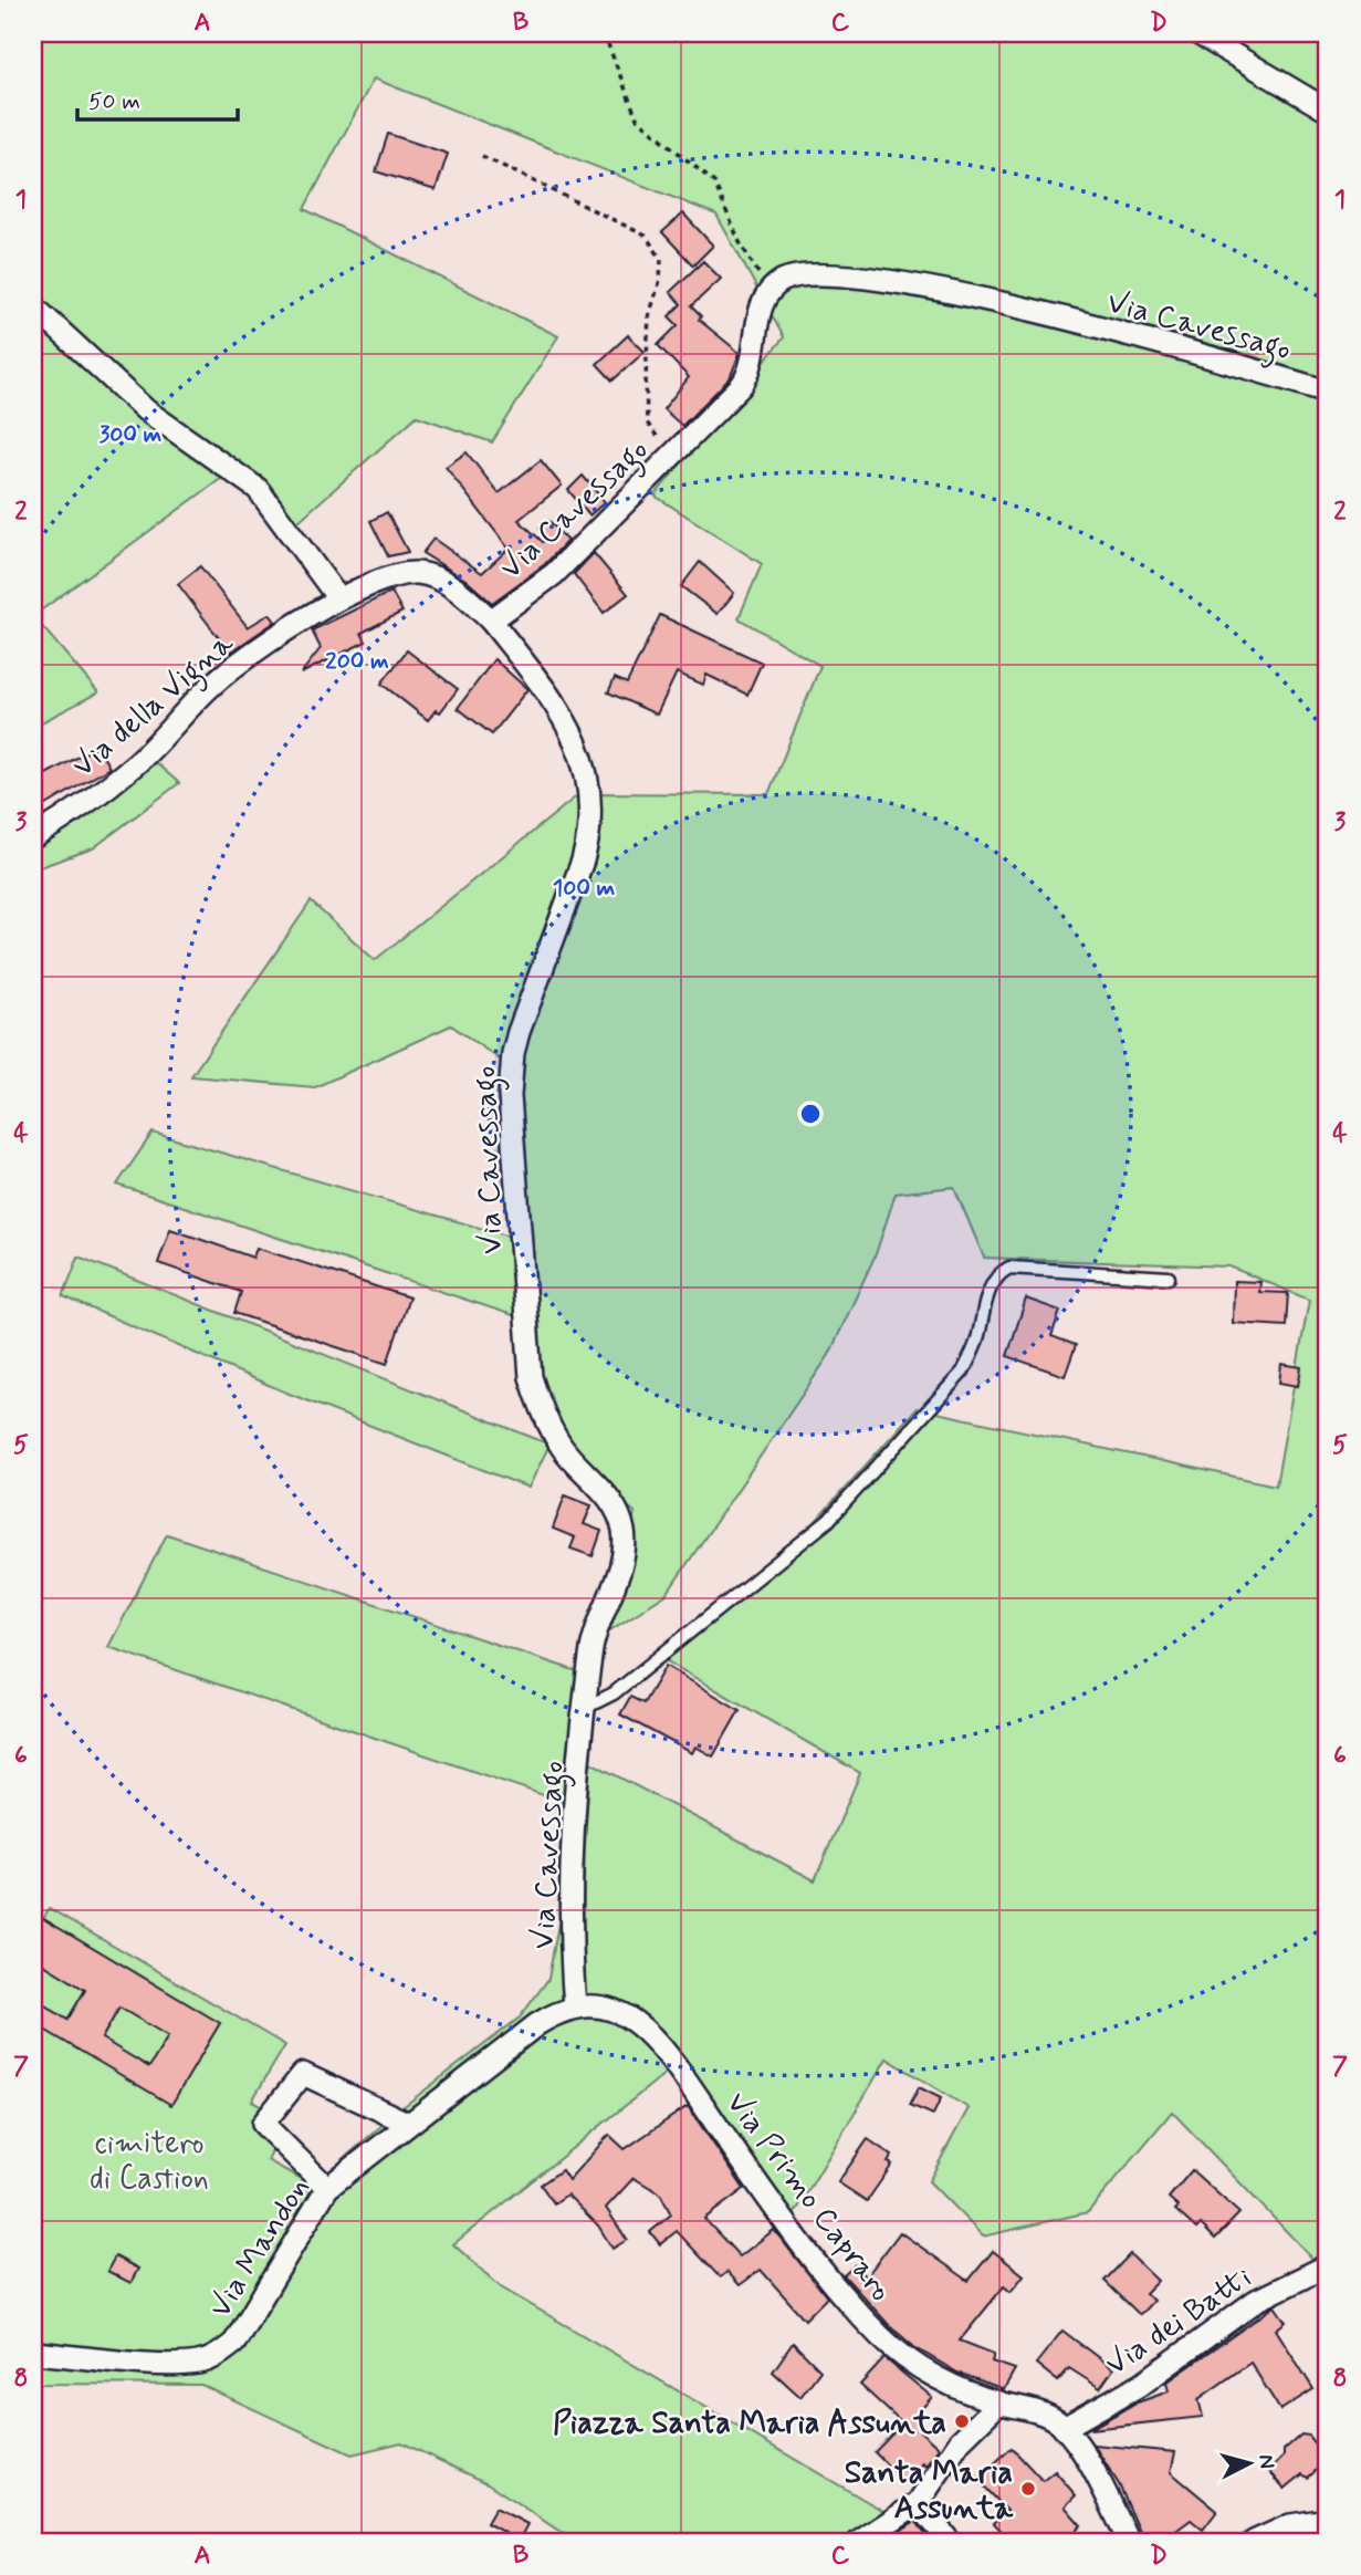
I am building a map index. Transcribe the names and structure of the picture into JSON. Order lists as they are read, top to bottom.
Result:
{
  "streets": {
    "street": [
      "Via Cavessago",
      "Via della Vigna",
      "Via Primo Capraro",
      "Via Mandon",
      "Via dei Batti"
    ]
  },
  "crossings": [
    ["Via Cavessago", "Via della Vigna"],
    ["Via Cavessago", "Via Primo Capraro"],
    ["Via Cavessago", "Via Mandon"],
    ["Via Primo Capraro", "Via Mandon"],
    ["Via Primo Capraro", "Via dei Batti"]
  ],
  "parks": ["cimitero di Castion"],
  "places": ["Piazza Santa Maria Assunta", "Santa Maria Assunta"],
  "scale_bar": "50 m",
  "north": "right",
  "grid": {
    "columns": [
      "A",
      "B",
      "C",
      "D"
    ],
    "rows": [
      "1",
      "2",
      "3",
      "4",
      "5",
      "6",
      "7",
      "8"
    ]
  },
  "rings": ["300 m", "200 m", "100 m"]
}
